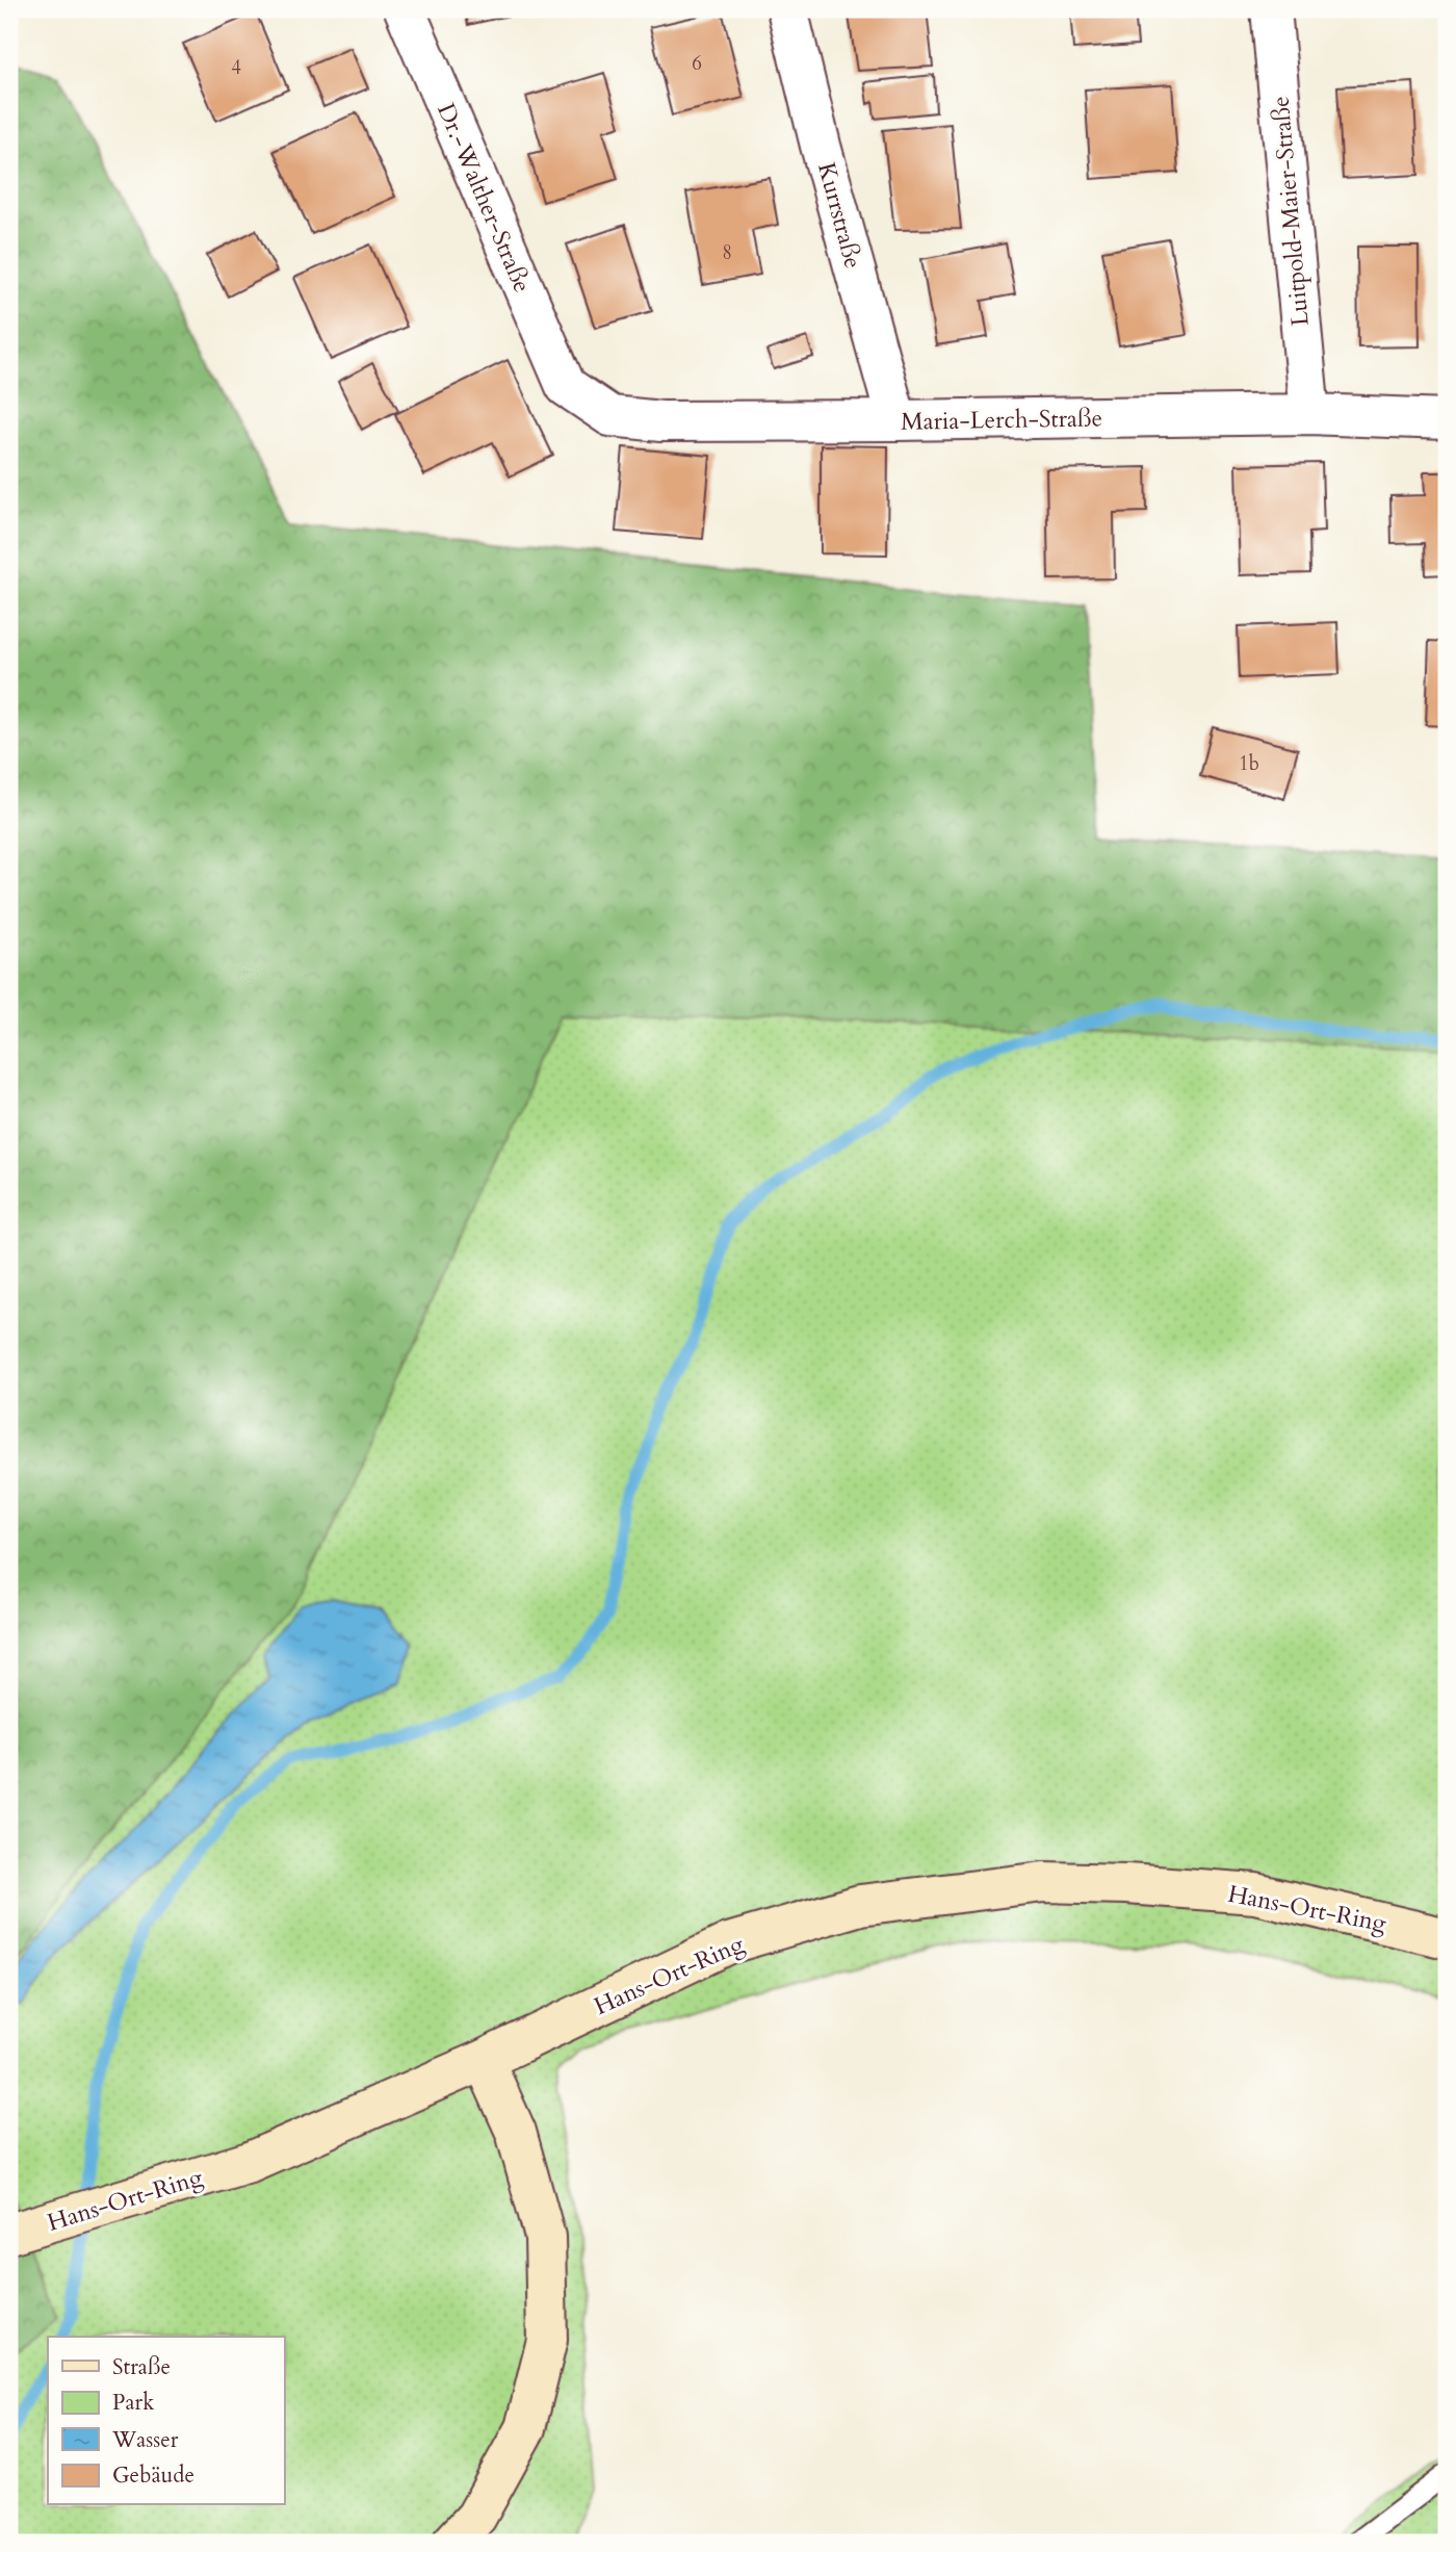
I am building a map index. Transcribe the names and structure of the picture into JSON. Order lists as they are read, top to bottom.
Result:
{
  "streets": {
    "main road": ["Hans-Ort-Ring"],
    "street": [
      "Dr.-Walther-Straße",
      "Luitpold-Maier-Straße",
      "Kurrstraße",
      "Maria-Lerch-Straße"
    ]
  },
  "crossings": [
    ["Dr.-Walther-Straße", "Maria-Lerch-Straße"],
    ["Luitpold-Maier-Straße", "Maria-Lerch-Straße"],
    ["Kurrstraße", "Maria-Lerch-Straße"]
  ],
  "house_numbers": [
    "6",
    "4",
    "8",
    "1b"
  ],
  "legend": [
    "Straße",
    "Park",
    "Wasser",
    "Gebäude"
  ]
}
